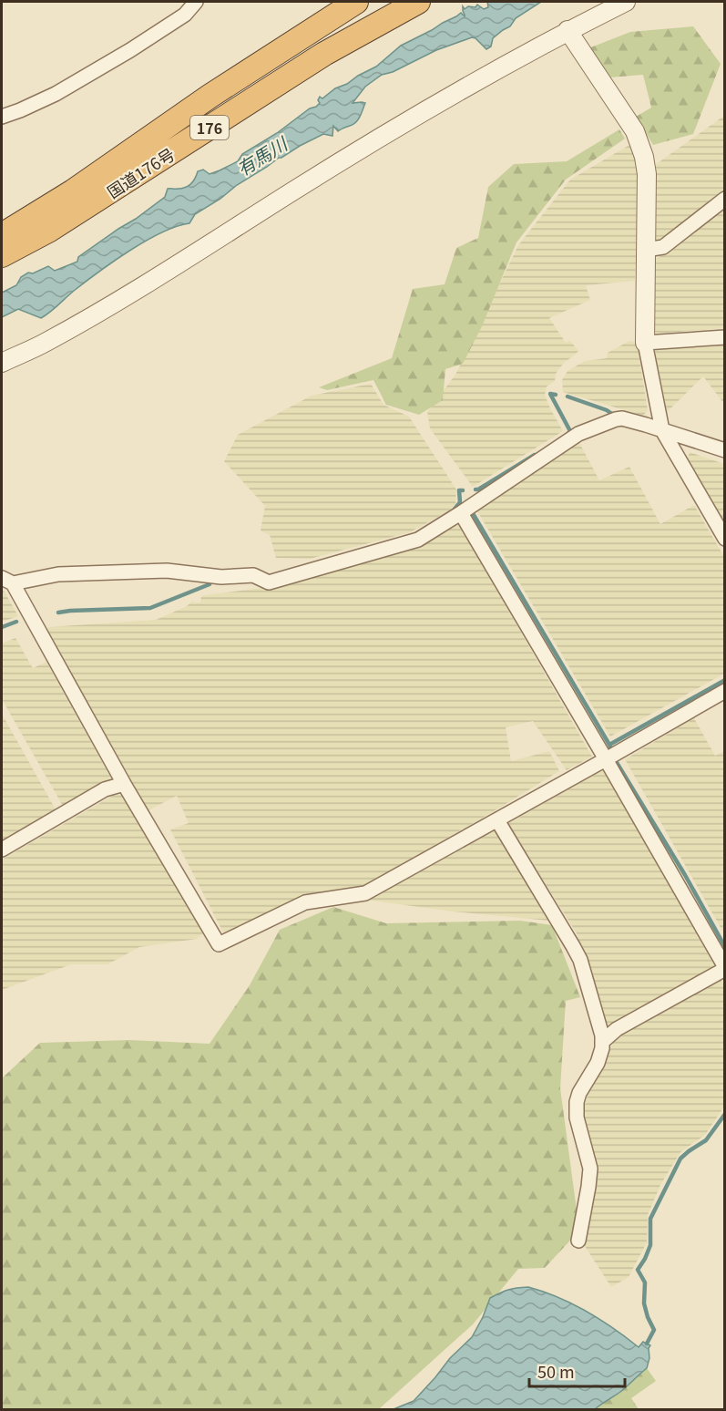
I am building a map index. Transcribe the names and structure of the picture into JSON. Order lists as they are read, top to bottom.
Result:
{
  "streets": {
    "highway": ["176", "国道176号"]
  },
  "water": ["有馬川"],
  "scale_bar": "50 m"
}
